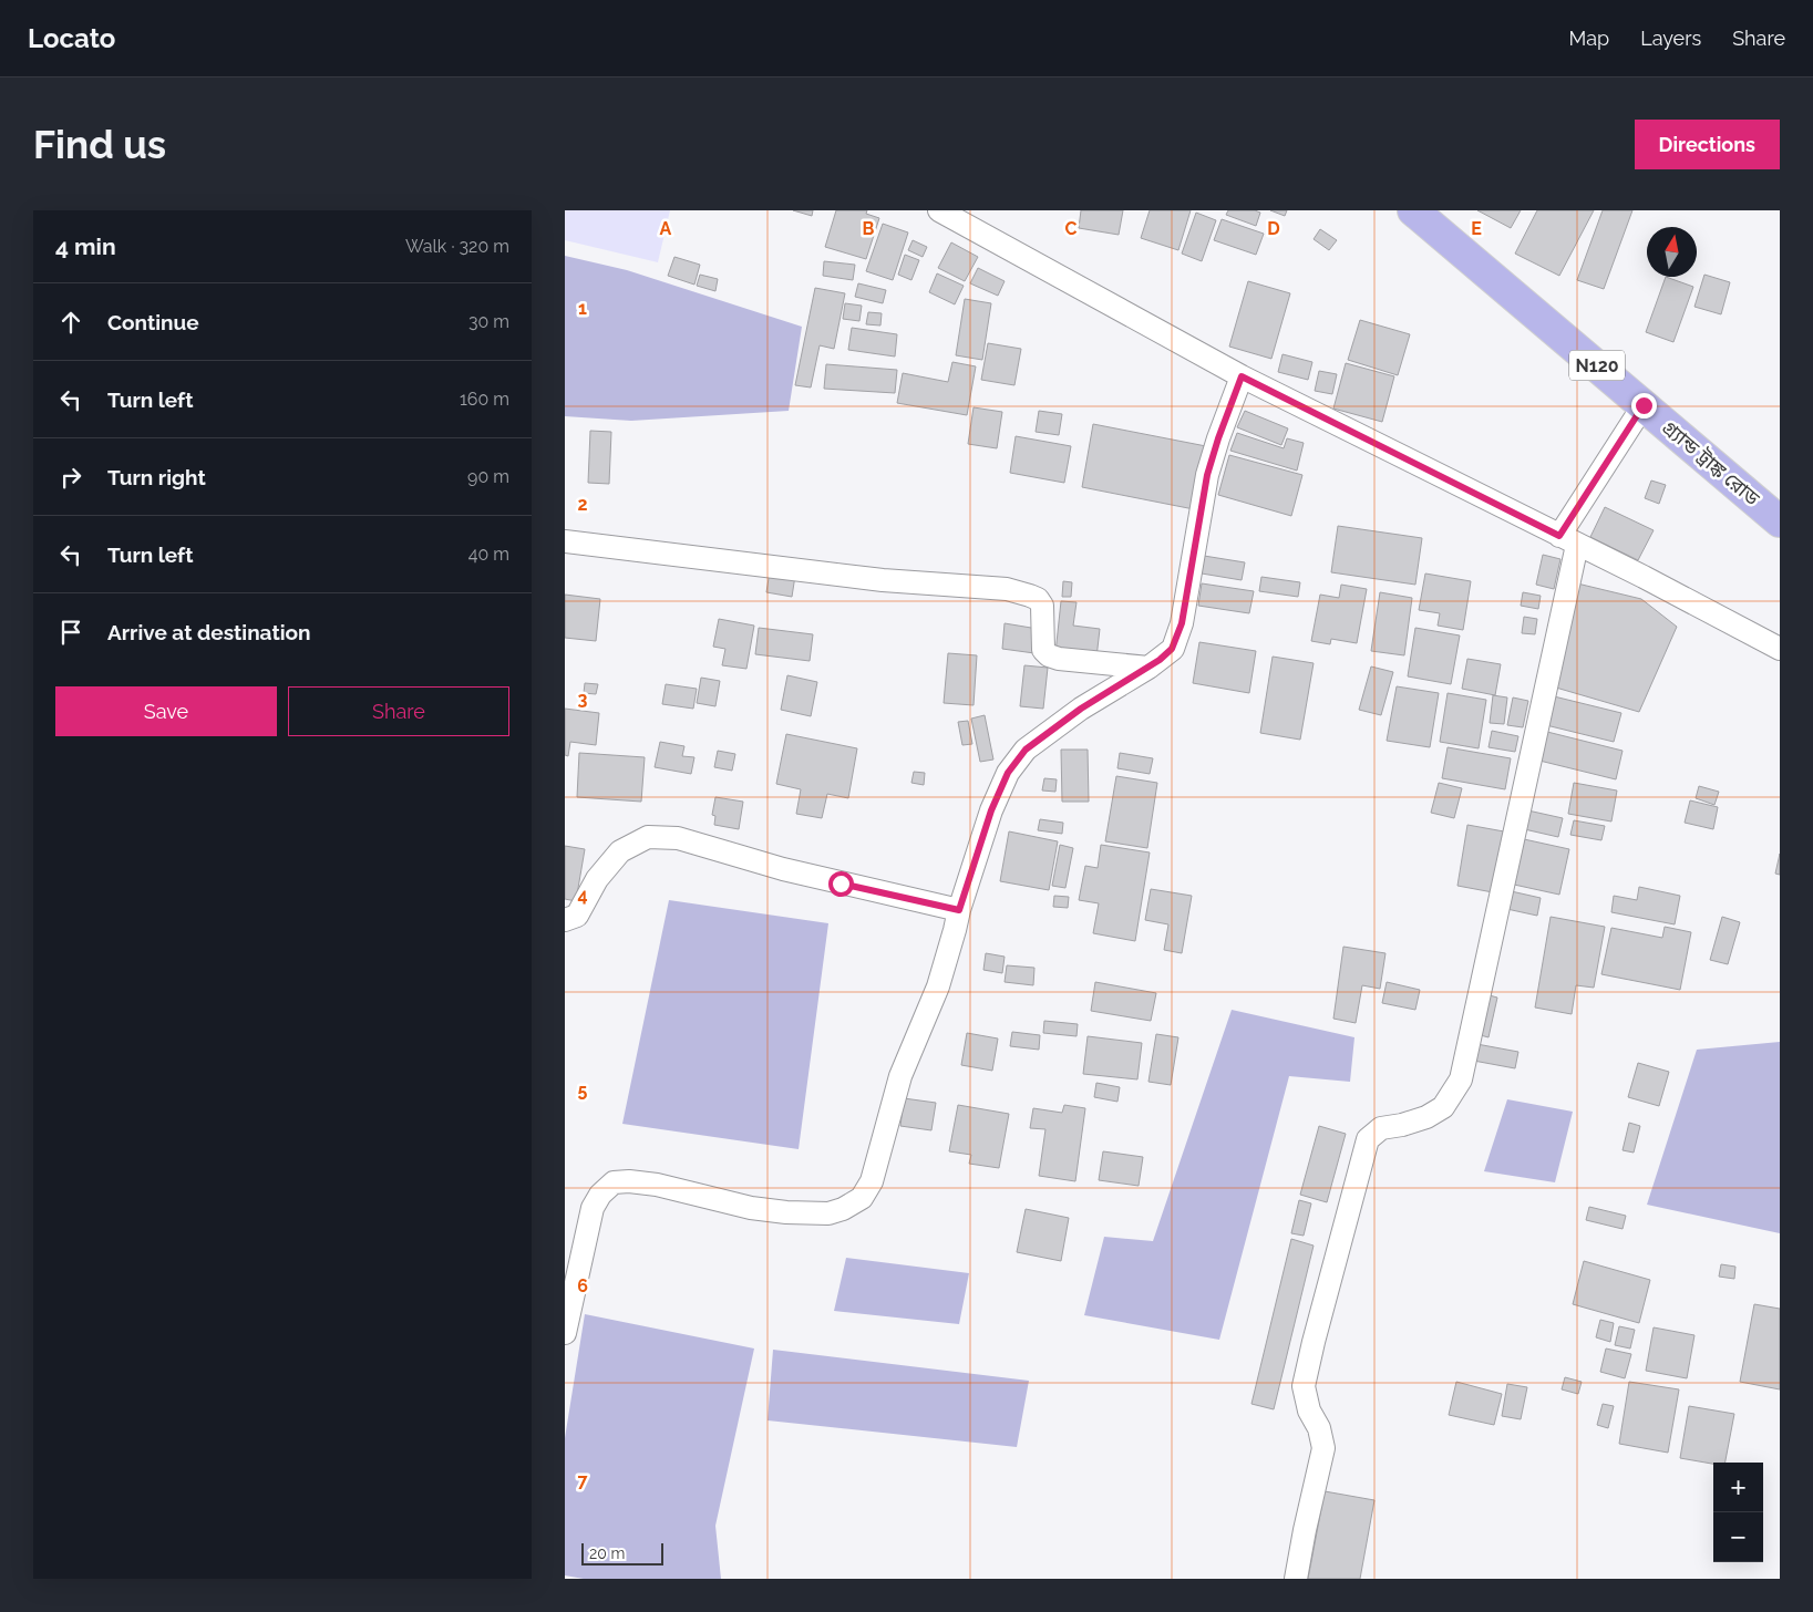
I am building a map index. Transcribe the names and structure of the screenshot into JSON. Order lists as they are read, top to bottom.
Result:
{
  "streets": {
    "highway": ["N120", "গ্র্যান্ড ট্রাঙ্ক রোড"]
  },
  "scale_bar": "20 m",
  "north": "top",
  "page": {
    "header": "Locato",
    "nav": ["Map", "Layers", "Share"],
    "buttons": [
      "Directions",
      ["Save", "Share"]
    ],
    "title": "Find us",
    "heading": ["4 min", "Walk · 320 m"],
    "list": [
      ["Continue", "30 m"],
      ["Turn left", "160 m"],
      ["Turn right", "90 m"],
      ["Turn left", "40 m"],
      "Arrive at destination"
    ],
    "map_buttons": ["+", "−"],
    "scale": "20 m"
  },
  "grid": {
    "columns": [
      "A",
      "B",
      "C",
      "D",
      "E"
    ],
    "rows": [
      "1",
      "2",
      "3",
      "4",
      "5",
      "6",
      "7"
    ]
  }
}
